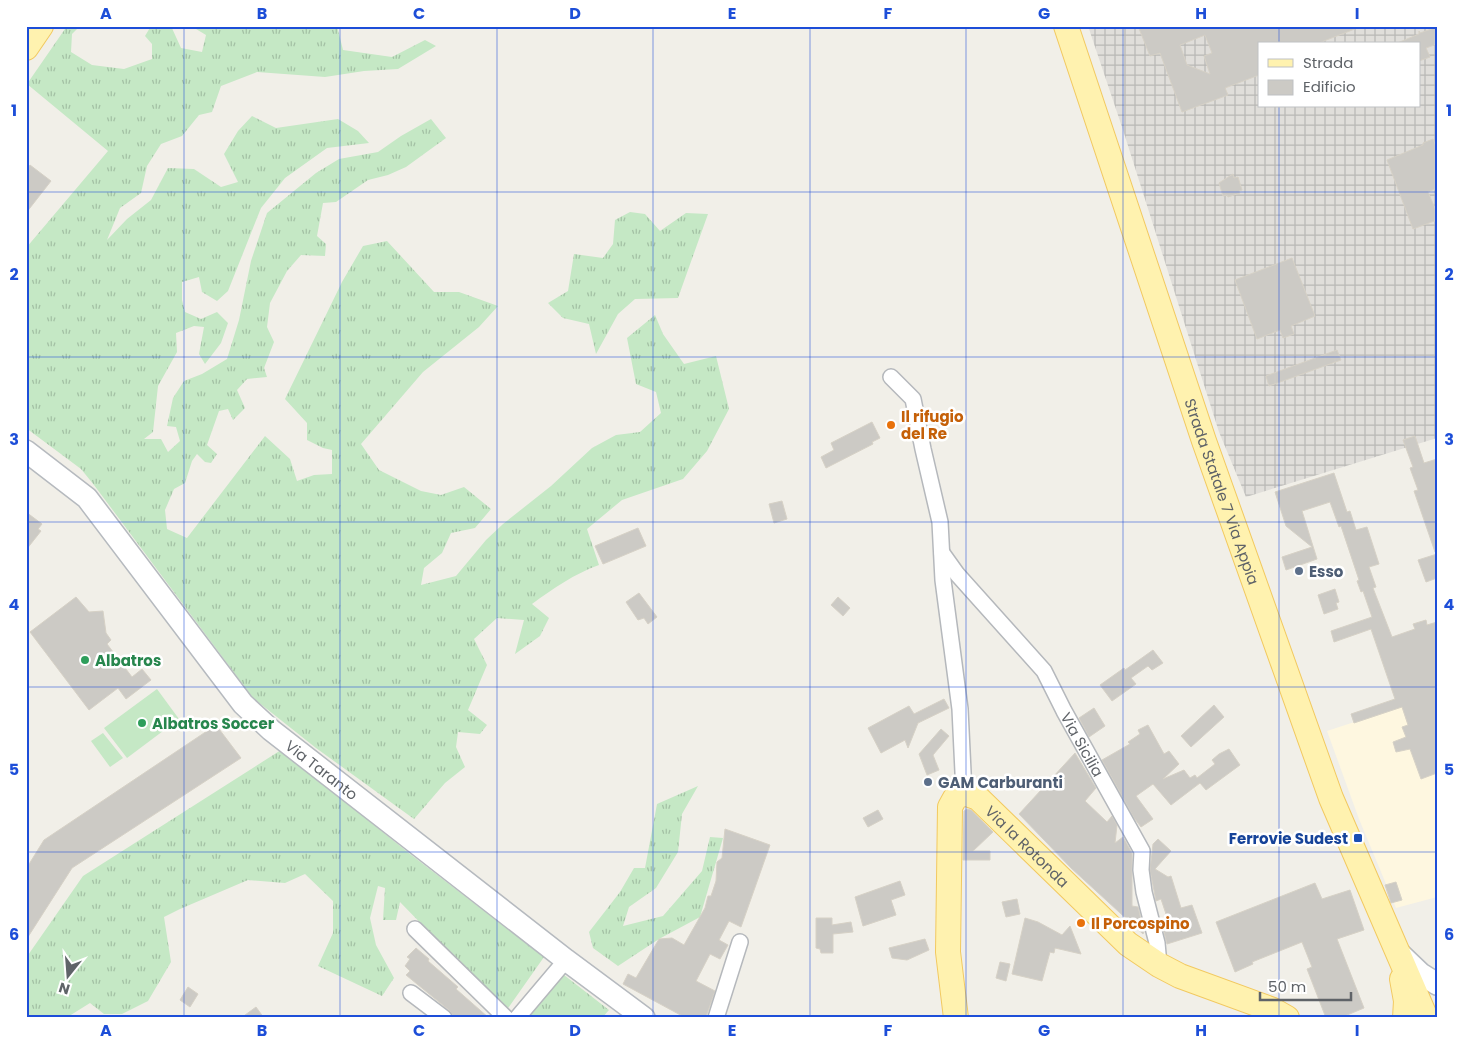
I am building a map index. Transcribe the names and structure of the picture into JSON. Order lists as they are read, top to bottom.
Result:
{
  "streets": {
    "main road": ["Strada Statale 7 Via Appia", "Via la Rotonda"],
    "street": ["Via Sicilia", "Via Taranto"]
  },
  "crossings": [
    ["Via Sicilia", "Via la Rotonda"]
  ],
  "places": {
    "other": [
      "Il rifugio del Re",
      "Esso",
      "Albatros",
      "Albatros Soccer",
      "GAM Carburanti",
      "Il Porcospino"
    ],
    "transit": ["Ferrovie Sudest"]
  },
  "legend": ["Strada", "Edificio"],
  "scale_bar": "50 m",
  "north": "bottom",
  "grid": {
    "columns": [
      "A",
      "B",
      "C",
      "D",
      "E",
      "F",
      "G",
      "H",
      "I"
    ],
    "rows": [
      "1",
      "2",
      "3",
      "4",
      "5",
      "6"
    ]
  }
}
